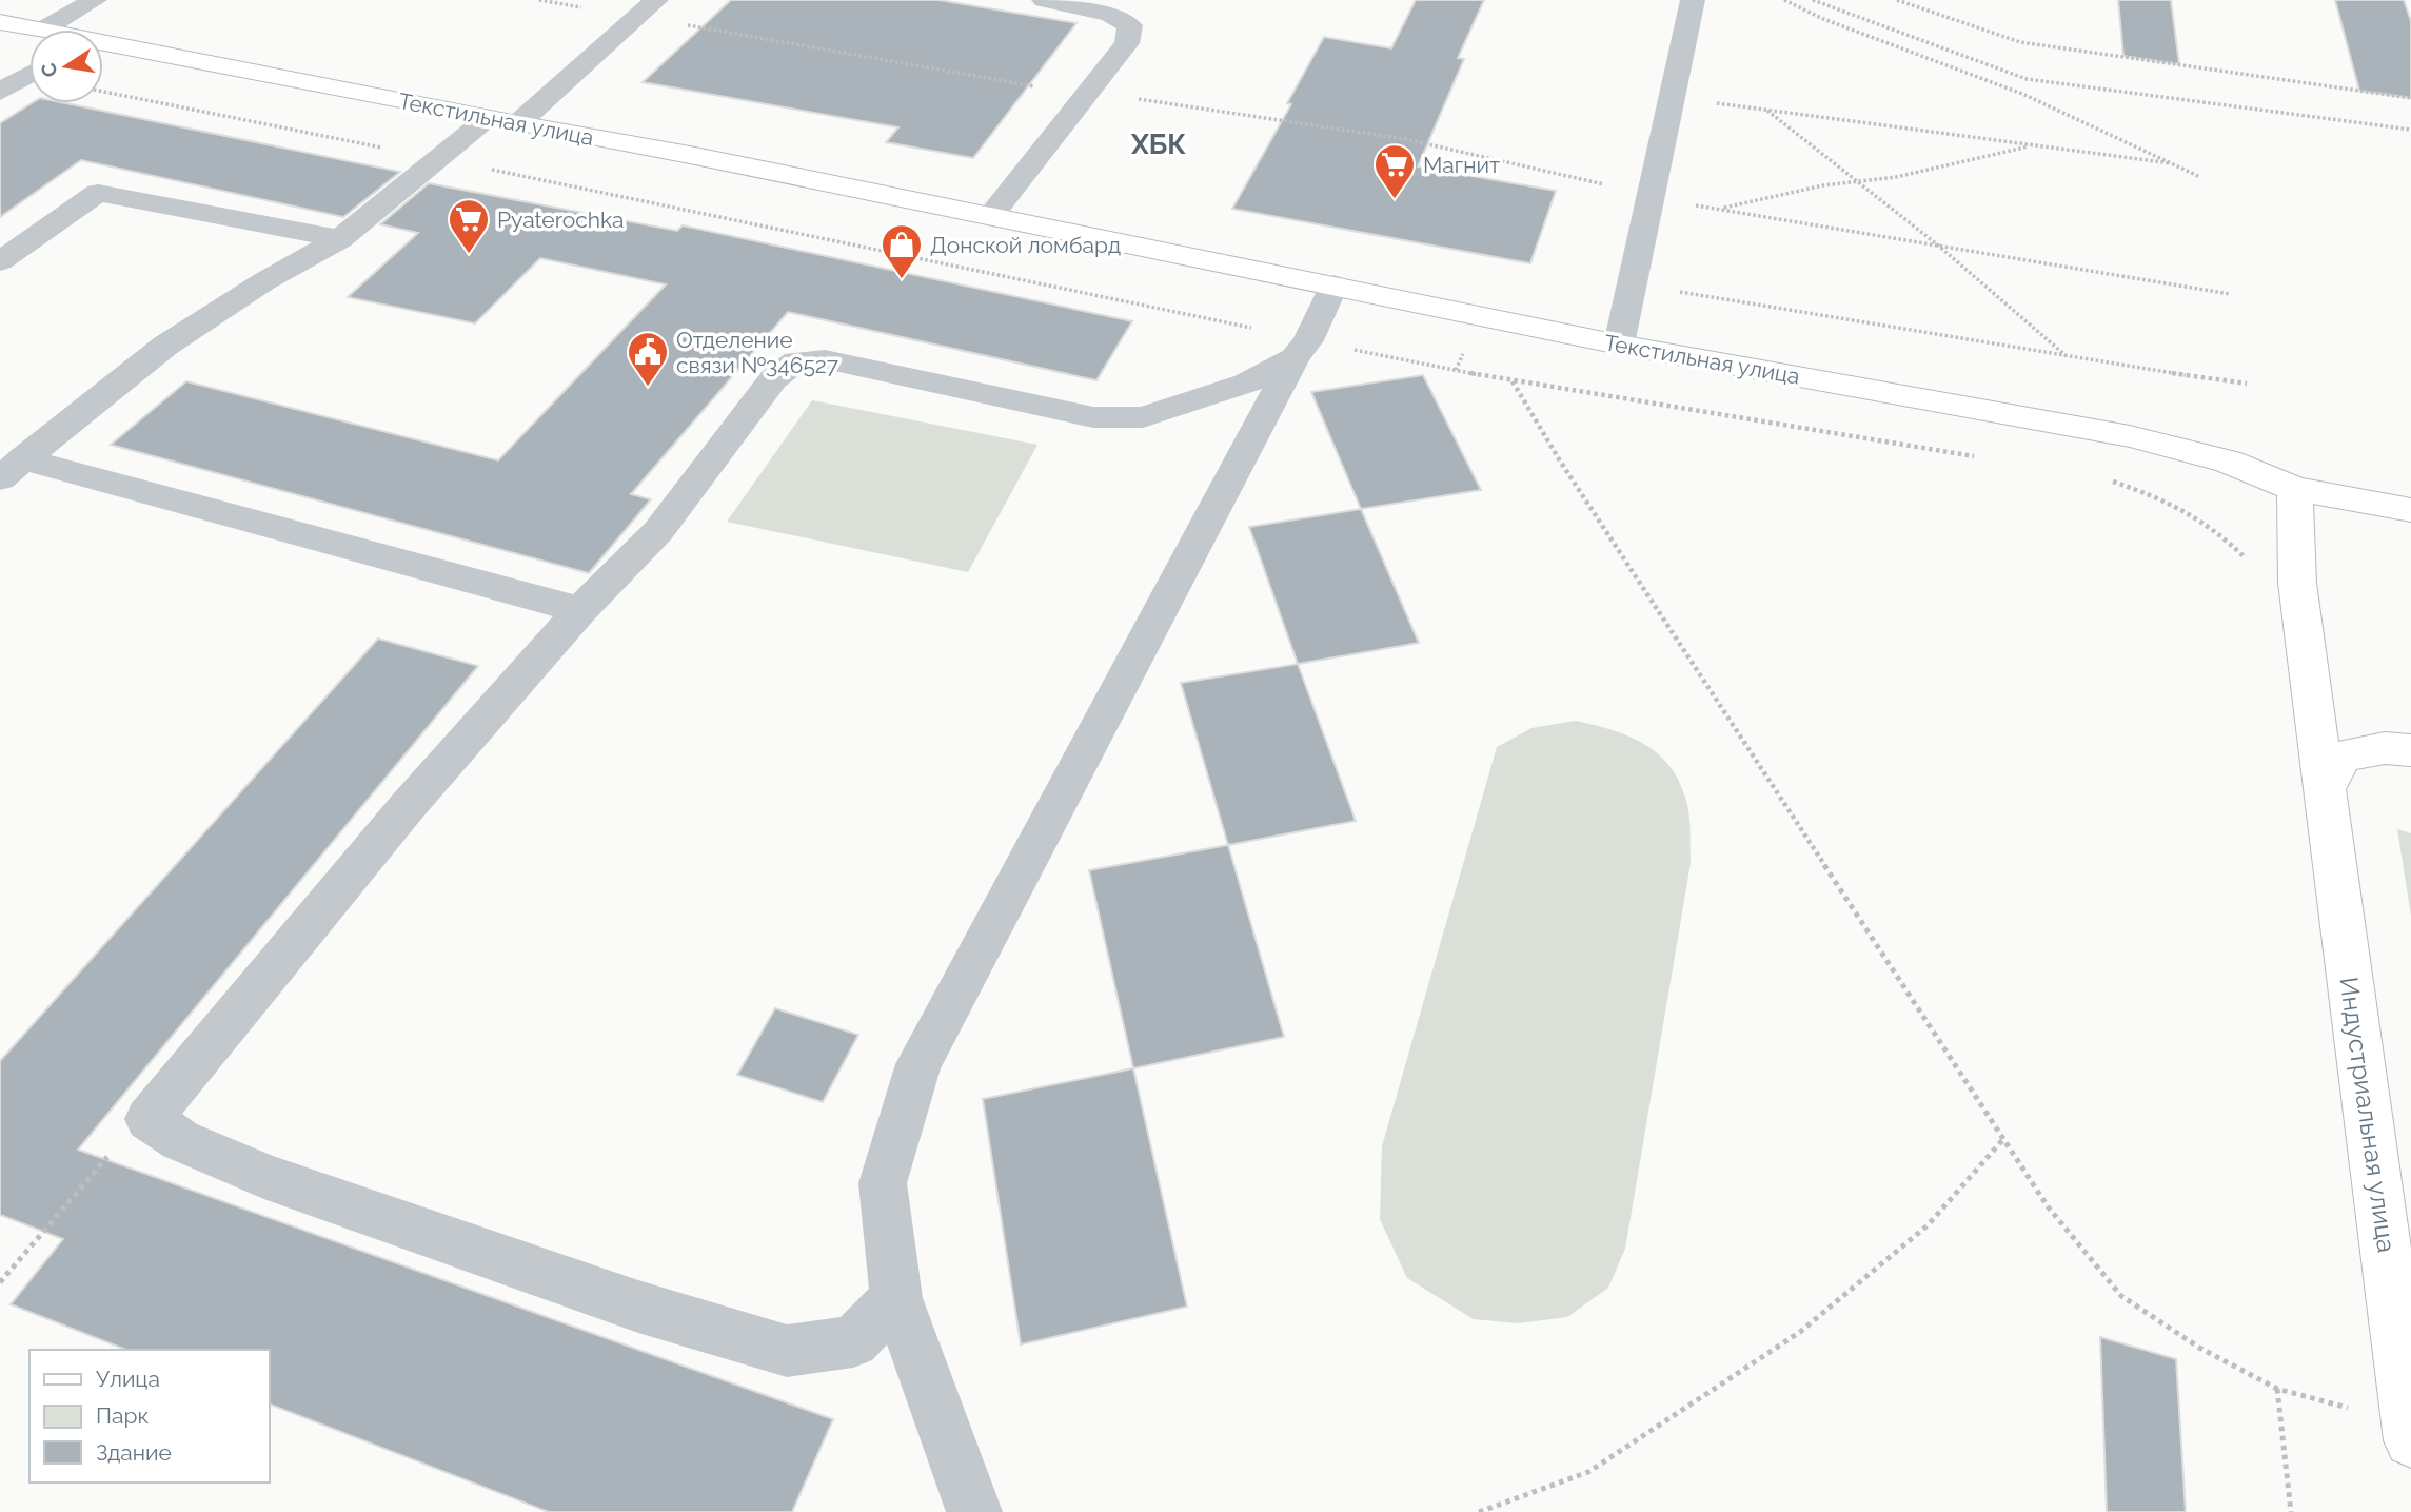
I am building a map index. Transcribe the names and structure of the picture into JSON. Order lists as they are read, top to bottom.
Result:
{
  "streets": {
    "main road": ["Текстильная улица", "Индустриальная улица"]
  },
  "crossings": [
    ["Текстильная улица", "Индустриальная улица"]
  ],
  "districts": ["ХБК"],
  "places": {
    "supermarket": ["Магнит", "Pyaterochka"],
    "shop": ["Донской ломбард"],
    "public building": ["Отделение связи №346527"]
  },
  "legend": ["Улица", "Парк", "Здание"],
  "north": "left"
}
